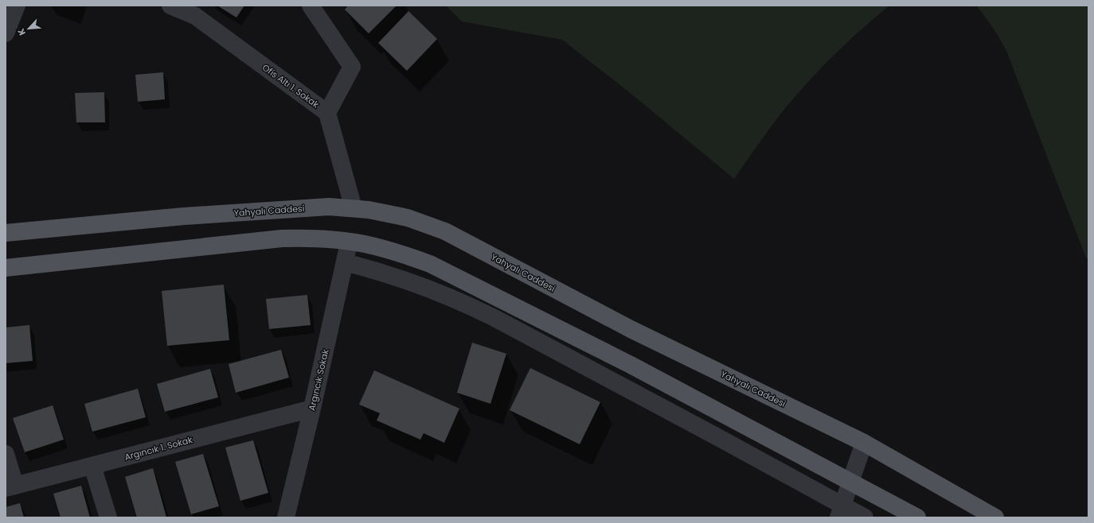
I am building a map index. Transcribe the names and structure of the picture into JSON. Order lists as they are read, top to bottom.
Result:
{
  "streets": {
    "main road": ["Yahyalı Caddesi"],
    "street": ["Ofis Altı 1. Sokak", "Argıncık Sokak", "Argıncık 1. Sokak"]
  },
  "crossings": [
    ["Ofis Altı 1. Sokak", "Yahyalı Caddesi"],
    ["Argıncık Sokak", "Argıncık 1. Sokak"]
  ],
  "north": "bottom left"
}
